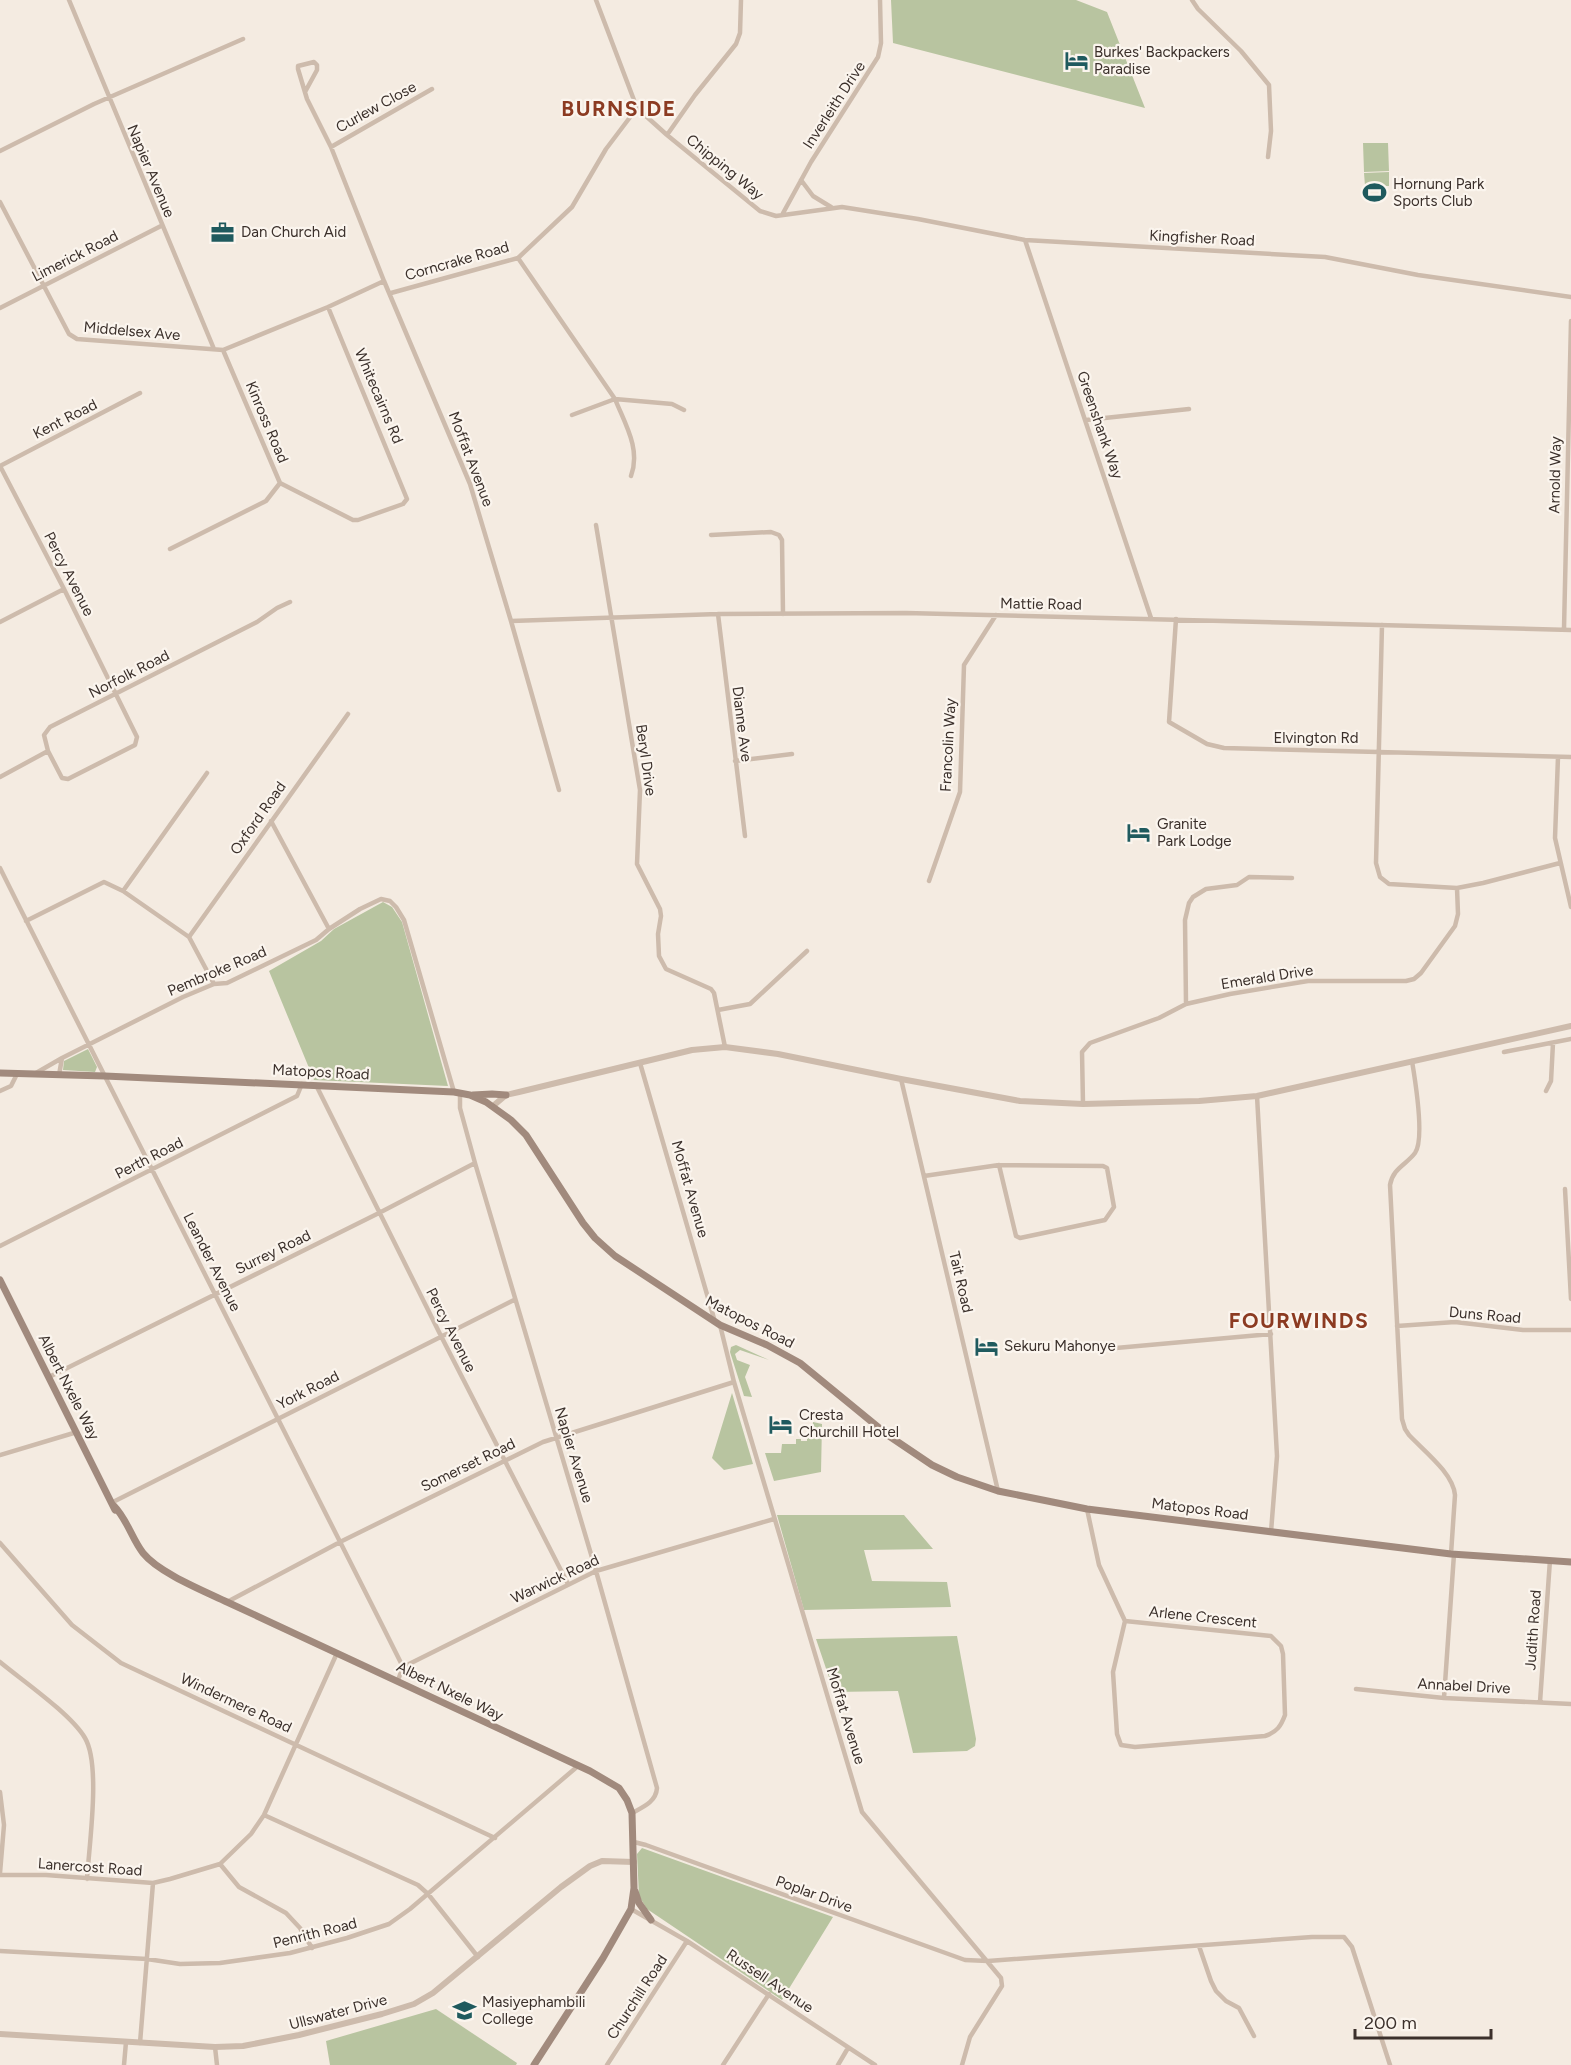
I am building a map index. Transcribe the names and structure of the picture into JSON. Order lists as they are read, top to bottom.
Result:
{
  "streets": {
    "main road": ["Matopos Road", "Albert Nxele Way"],
    "street": [
      "Inverleith Drive",
      "Curlew Close",
      "Chipping Way",
      "Napier Avenue",
      "Kingfisher Road",
      "Limerick Road",
      "Corncrake Road",
      "Middelsex Ave",
      "Whitecairns Rd",
      "Kent Road",
      "Kinross Road",
      "Greenshank Way",
      "Moffat Avenue",
      "Arnold Way",
      "Percy Avenue",
      "Mattie Road",
      "Norfolk Road",
      "Dianne Ave",
      "Elvington Rd",
      "Francolin Way",
      "Beryl Drive",
      "Oxford Road",
      "Pembroke Road",
      "Emerald Drive",
      "Perth Road",
      "Surrey Road",
      "Leander Avenue",
      "Tait Road",
      "Duns Road",
      "York Road",
      "Somerset Road",
      "Warwick Road",
      "Arlene Crescent",
      "Judith Road",
      "Annabel Drive",
      "Windermere Road",
      "Lanercost Road",
      "Poplar Drive",
      "Penrith Road",
      "Russell Avenue",
      "Churchill Road",
      "Ullswater Drive"
    ]
  },
  "crossings": [
    ["Inverleith Drive", "Chipping Way"],
    ["Inverleith Drive", "Kingfisher Road"],
    ["Curlew Close", "Moffat Avenue"],
    ["Chipping Way", "Kingfisher Road"],
    ["Chipping Way", "Corncrake Road"],
    ["Napier Avenue", "Limerick Road"],
    ["Napier Avenue", "Middelsex Ave"],
    ["Napier Avenue", "Pembroke Road"],
    ["Napier Avenue", "Matopos Road"],
    ["Napier Avenue", "Surrey Road"],
    ["Napier Avenue", "Albert Nxele Way"],
    ["Napier Avenue", "York Road"],
    ["Napier Avenue", "Somerset Road"],
    ["Napier Avenue", "Warwick Road"],
    ["Kingfisher Road", "Greenshank Way"],
    ["Limerick Road", "Middelsex Ave"],
    ["Corncrake Road", "Moffat Avenue"],
    ["Whitecairns Rd", "Kinross Road"],
    ["Kent Road", "Percy Avenue"],
    ["Greenshank Way", "Mattie Road"],
    ["Moffat Avenue", "Mattie Road"],
    ["Moffat Avenue", "Matopos Road"],
    ["Moffat Avenue", "Somerset Road"],
    ["Moffat Avenue", "Warwick Road"],
    ["Moffat Avenue", "Poplar Drive"],
    ["Arnold Way", "Mattie Road"],
    ["Percy Avenue", "Norfolk Road"],
    ["Percy Avenue", "Matopos Road"],
    ["Percy Avenue", "Surrey Road"],
    ["Percy Avenue", "York Road"],
    ["Percy Avenue", "Somerset Road"],
    ["Percy Avenue", "Warwick Road"],
    ["Mattie Road", "Dianne Ave"],
    ["Mattie Road", "Elvington Rd"],
    ["Mattie Road", "Francolin Way"],
    ["Mattie Road", "Beryl Drive"],
    ["Pembroke Road", "Matopos Road"],
    ["Pembroke Road", "Leander Avenue"],
    ["Matopos Road", "Perth Road"],
    ["Matopos Road", "Leander Avenue"],
    ["Matopos Road", "Tait Road"],
    ["Matopos Road", "Judith Road"],
    ["Perth Road", "Leander Avenue"],
    ["Surrey Road", "Leander Avenue"],
    ["Surrey Road", "Albert Nxele Way"],
    ["Leander Avenue", "York Road"],
    ["Leander Avenue", "Somerset Road"],
    ["Leander Avenue", "Warwick Road"],
    ["Albert Nxele Way", "York Road"],
    ["Albert Nxele Way", "Somerset Road"],
    ["Albert Nxele Way", "Lanercost Road"],
    ["Albert Nxele Way", "Poplar Drive"],
    ["Albert Nxele Way", "Penrith Road"],
    ["Albert Nxele Way", "Russell Avenue"],
    ["Albert Nxele Way", "Ullswater Drive"],
    ["Judith Road", "Annabel Drive"],
    ["Windermere Road", "Lanercost Road"],
    ["Windermere Road", "Penrith Road"],
    ["Russell Avenue", "Churchill Road"]
  ],
  "districts": ["BURNSIDE", "FOURWINDS"],
  "places": {
    "hotel": [
      "Burkes' Backpackers Paradise",
      "Granite Park Lodge",
      "Sekuru Mahonye",
      "Cresta Churchill Hotel"
    ],
    "sports": ["Hornung Park Sports Club"],
    "office": ["Dan Church Aid"],
    "school or university": ["Masiyephambili College"]
  },
  "scale_bar": "200 m"
}
